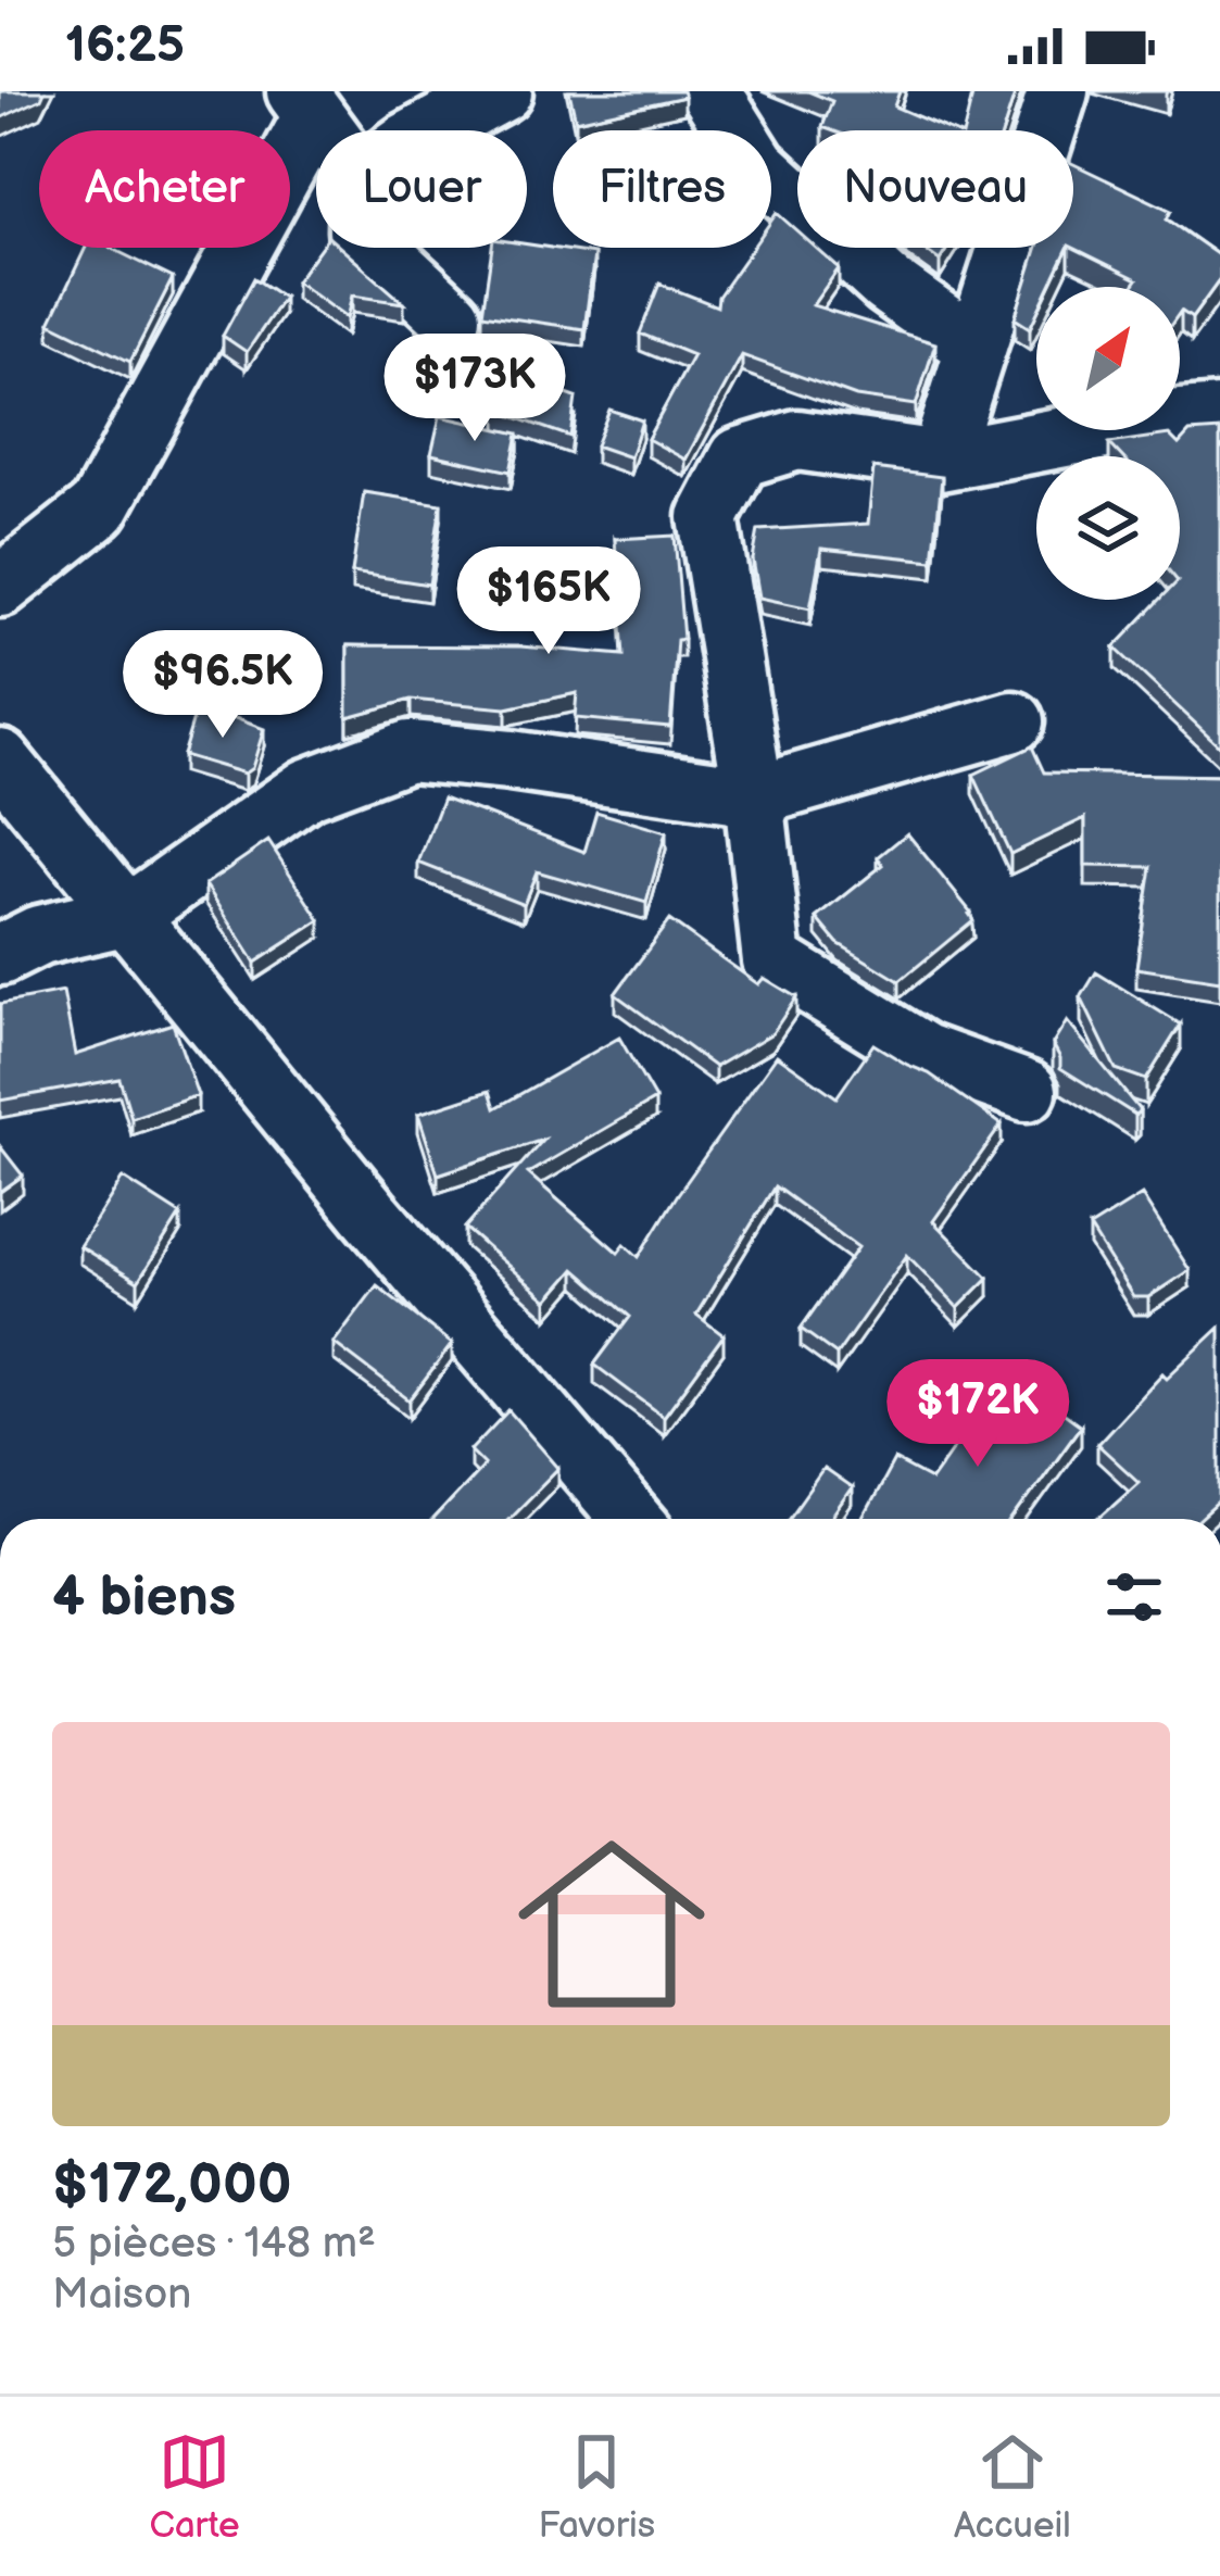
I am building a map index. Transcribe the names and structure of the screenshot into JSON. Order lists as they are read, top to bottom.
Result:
{
  "north": "top right",
  "page": {
    "status": "16:25",
    "chip": [
      "Acheter",
      "Louer",
      "Filtres",
      "Nouveau"
    ],
    "price": [
      "$173K",
      "$165K",
      "$96.5K",
      "$172K"
    ],
    "heading": "4 biens",
    "list": [
      {
        "name": "$172,000",
        "note": "5 pièces · 148 m² · Maison"
      }
    ],
    "tabs": ["Carte", "Favoris", "Accueil"]
  }
}
